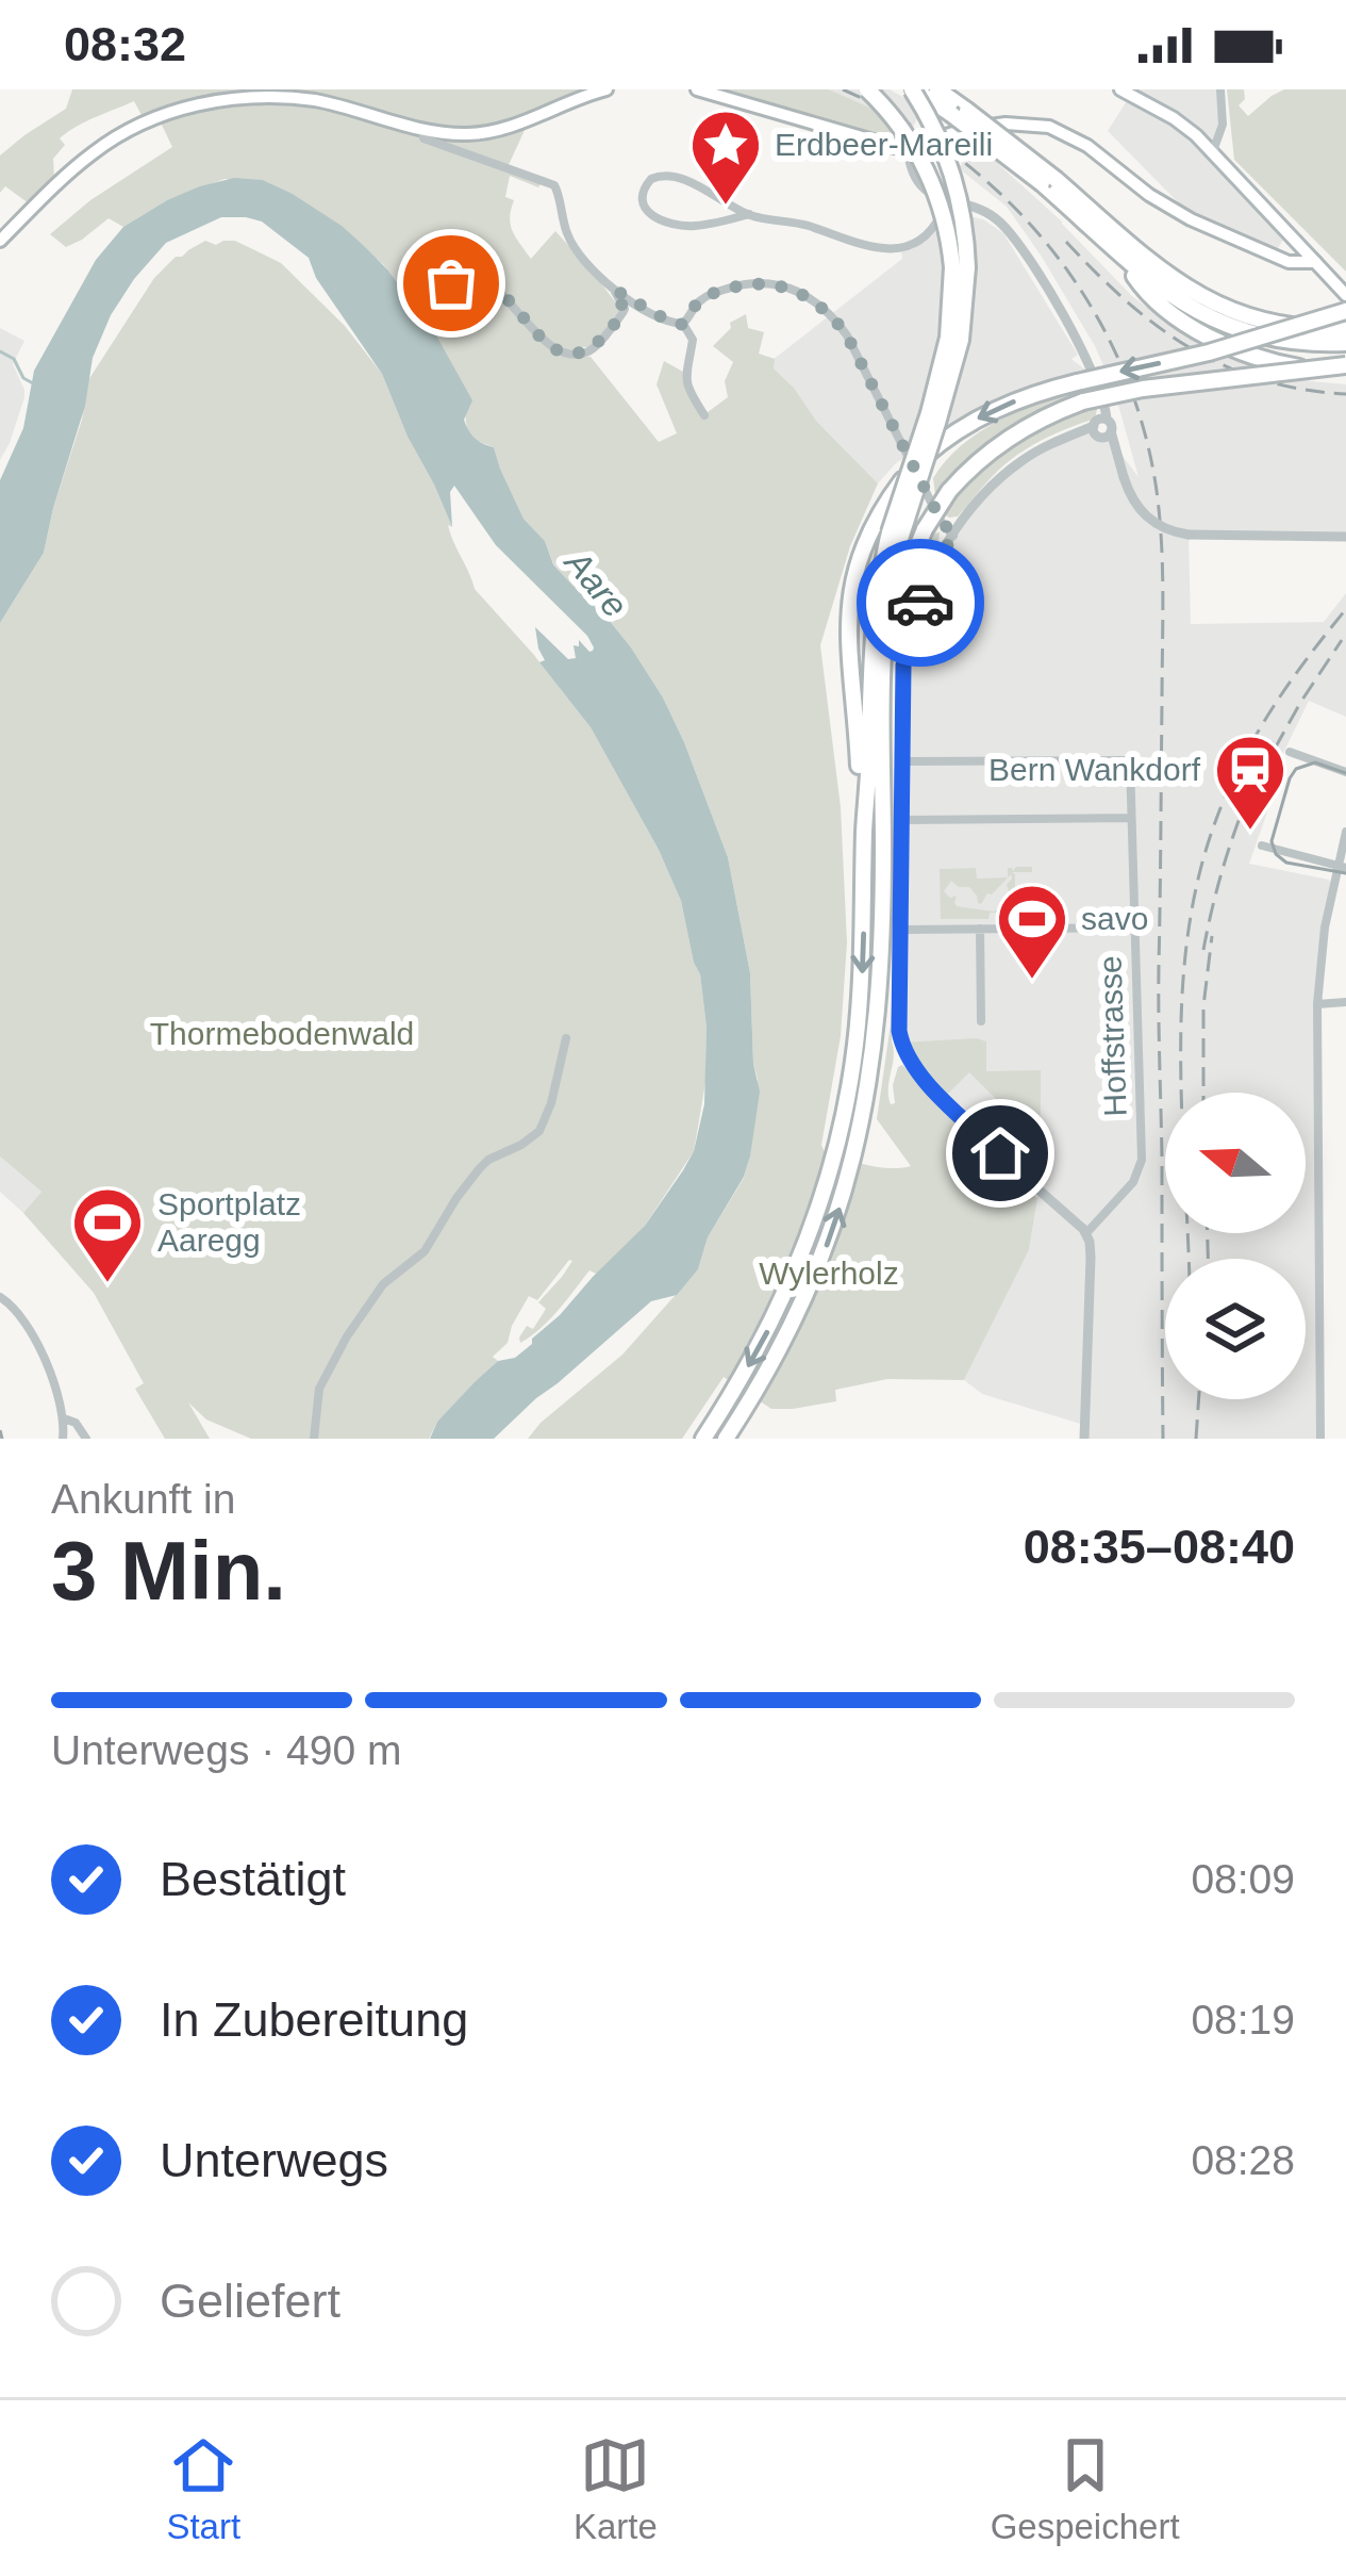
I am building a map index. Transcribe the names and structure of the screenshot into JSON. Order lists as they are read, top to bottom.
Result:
{
  "streets": {
    "street": ["Hoffstrasse"]
  },
  "water": ["Aare"],
  "parks": ["Thormebodenwald", "Wylerholz"],
  "places": {
    "place": ["Erdbeer-Mareili"],
    "station": ["Bern Wankdorf"],
    "sports": ["savo", "Sportplatz Aaregg"]
  },
  "north": "left",
  "page": {
    "status": "08:32",
    "heading": ["3 Min.", "Ankunft in", "08:35–08:40"],
    "bar": "Unterwegs · 490 m",
    "list": [
      ["Bestätigt", "08:09"],
      ["In Zubereitung", "08:19"],
      ["Unterwegs", "08:28"],
      "Geliefert"
    ],
    "tabs": ["Start", "Karte", "Gespeichert"]
  }
}
